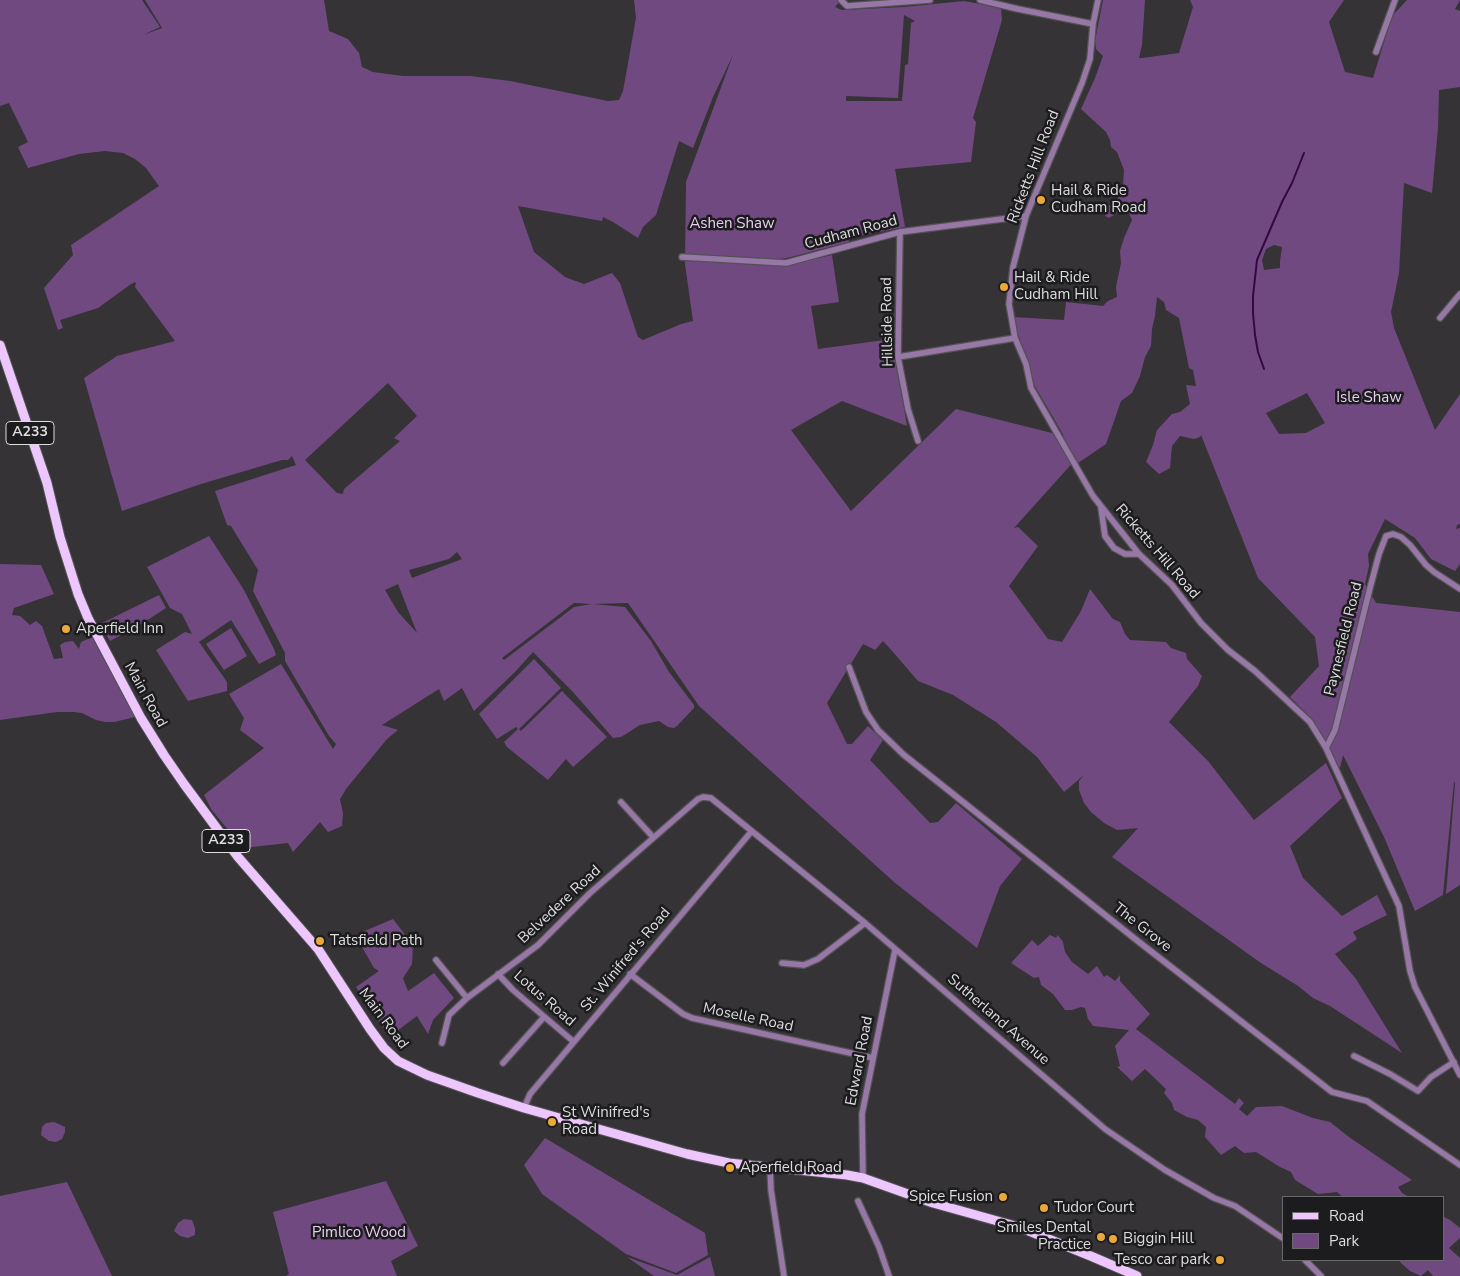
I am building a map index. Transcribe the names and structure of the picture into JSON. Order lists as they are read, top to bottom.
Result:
{
  "streets": {
    "main road": ["A233", "Main Road"],
    "street": [
      "Ricketts Hill Road",
      "Cudham Road",
      "Hillside Road",
      "Paynesfield Road",
      "Belvedere Road",
      "The Grove",
      "St. Winifred's Road",
      "Lotus Road",
      "Moselle Road",
      "Sutherland Avenue",
      "Edward Road"
    ]
  },
  "crossings": [
    ["Ricketts Hill Road", "Cudham Road"],
    ["Ricketts Hill Road", "Paynesfield Road"],
    ["Cudham Road", "Hillside Road"],
    ["Main Road", "St. Winifred's Road"],
    ["Main Road", "Edward Road"],
    ["Belvedere Road", "Lotus Road"],
    ["Belvedere Road", "Sutherland Avenue"],
    ["St. Winifred's Road", "Lotus Road"],
    ["St. Winifred's Road", "Moselle Road"],
    ["St. Winifred's Road", "Sutherland Avenue"],
    ["Moselle Road", "Edward Road"],
    ["Sutherland Avenue", "Edward Road"]
  ],
  "parks": ["Ashen Shaw", "Isle Shaw", "Pimlico Wood"],
  "places": [
    "Hail & Ride Cudham Road",
    "Hail & Ride Cudham Hill",
    "Aperfield Inn",
    "Tatsfield Path",
    "St Winifred's Road",
    "Aperfield Road",
    "Spice Fusion",
    "Tudor Court",
    "Smiles Dental Practice",
    "Biggin Hill",
    "Tesco car park"
  ],
  "legend": ["Road", "Park"]
}
